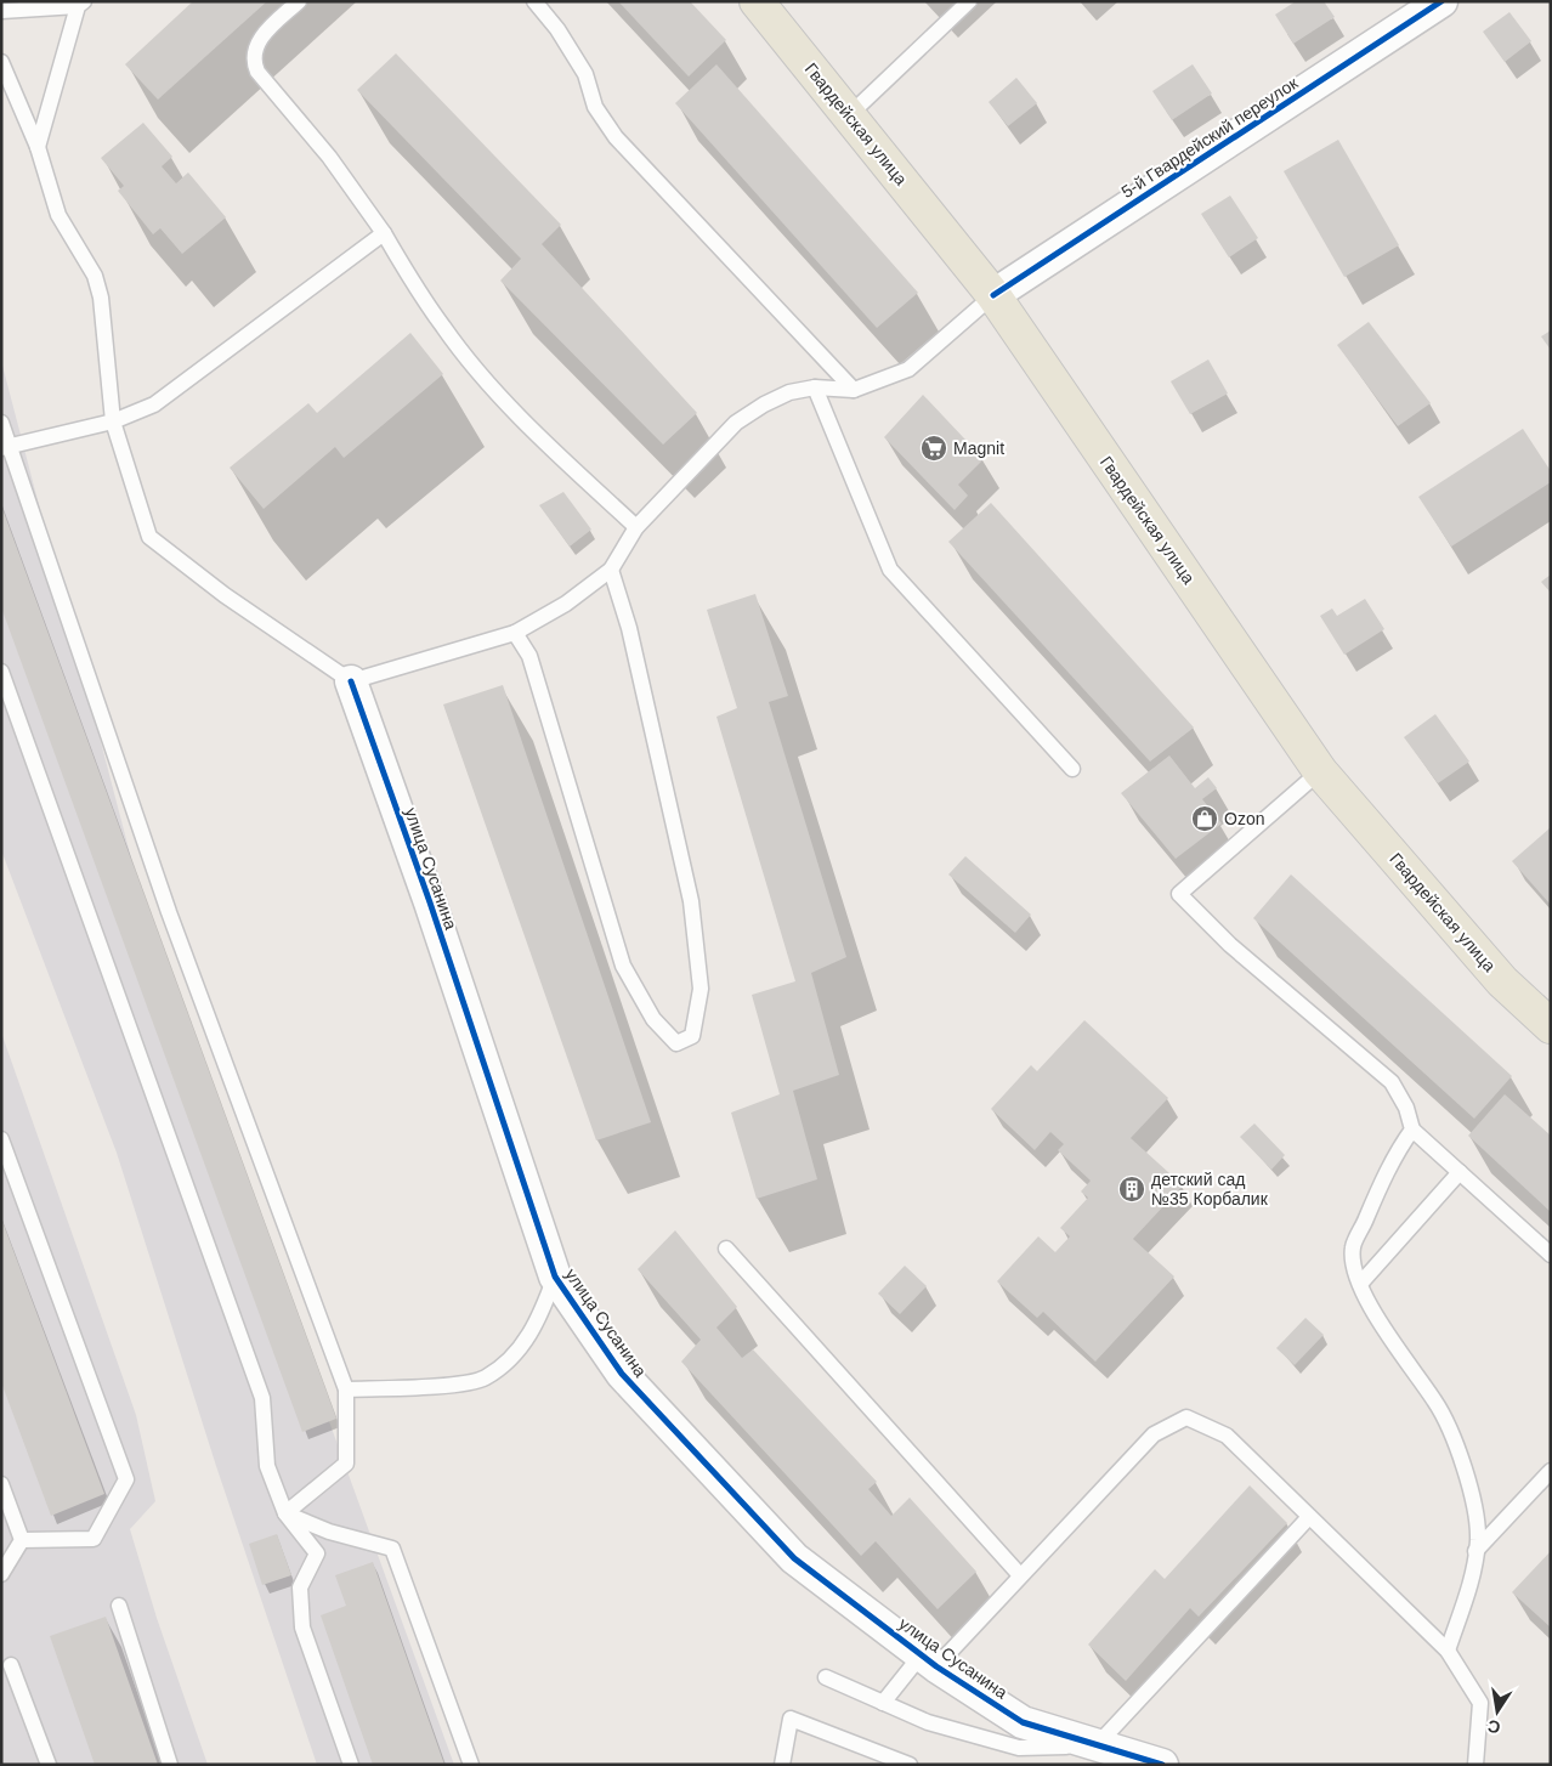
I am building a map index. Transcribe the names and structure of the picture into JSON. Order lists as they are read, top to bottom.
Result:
{
  "streets": {
    "main road": ["Гвардейская улица"],
    "street": ["5-й Гвардейский переулок", "улица Сусанина"]
  },
  "crossings": [
    ["Гвардейская улица", "5-й Гвардейский переулок"]
  ],
  "places": {
    "supermarket": ["Magnit"],
    "shop": ["Ozon"],
    "building": ["детский сад №35 Корбалик"]
  },
  "north": "bottom"
}
